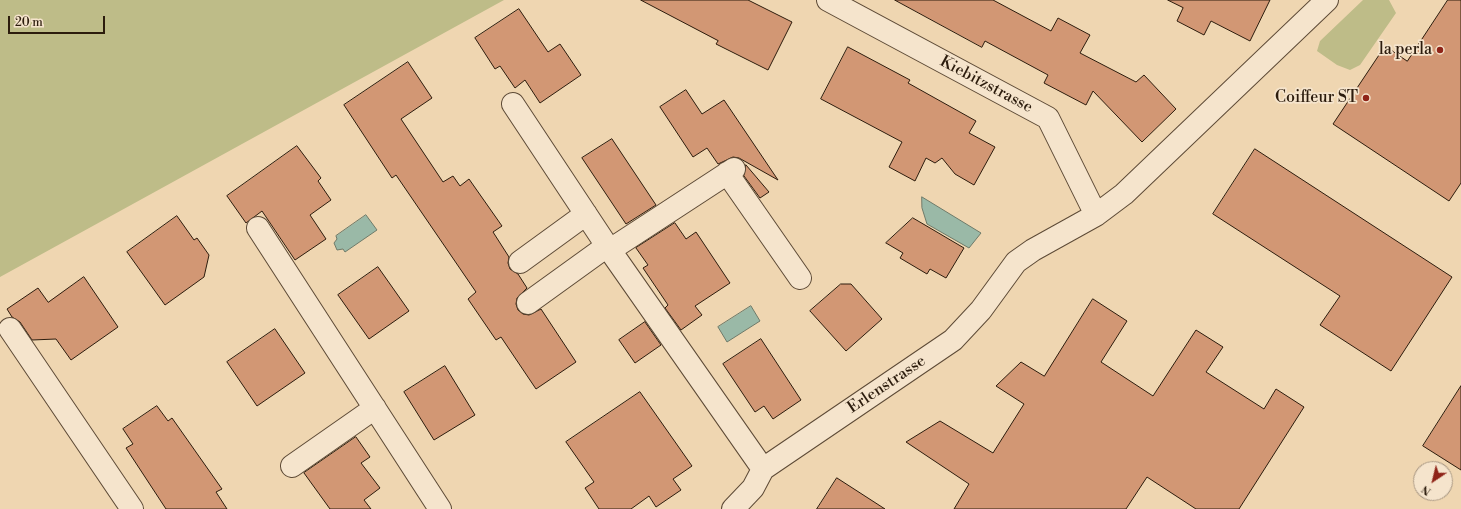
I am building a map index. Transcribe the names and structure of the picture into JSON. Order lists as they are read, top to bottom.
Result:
{
  "streets": {
    "street": ["Kiebitzstrasse", "Erlenstrasse"]
  },
  "crossings": [
    ["Kiebitzstrasse", "Erlenstrasse"]
  ],
  "places": ["la perla", "Coiffeur ST"],
  "scale_bar": "20 m",
  "north": "bottom left"
}
